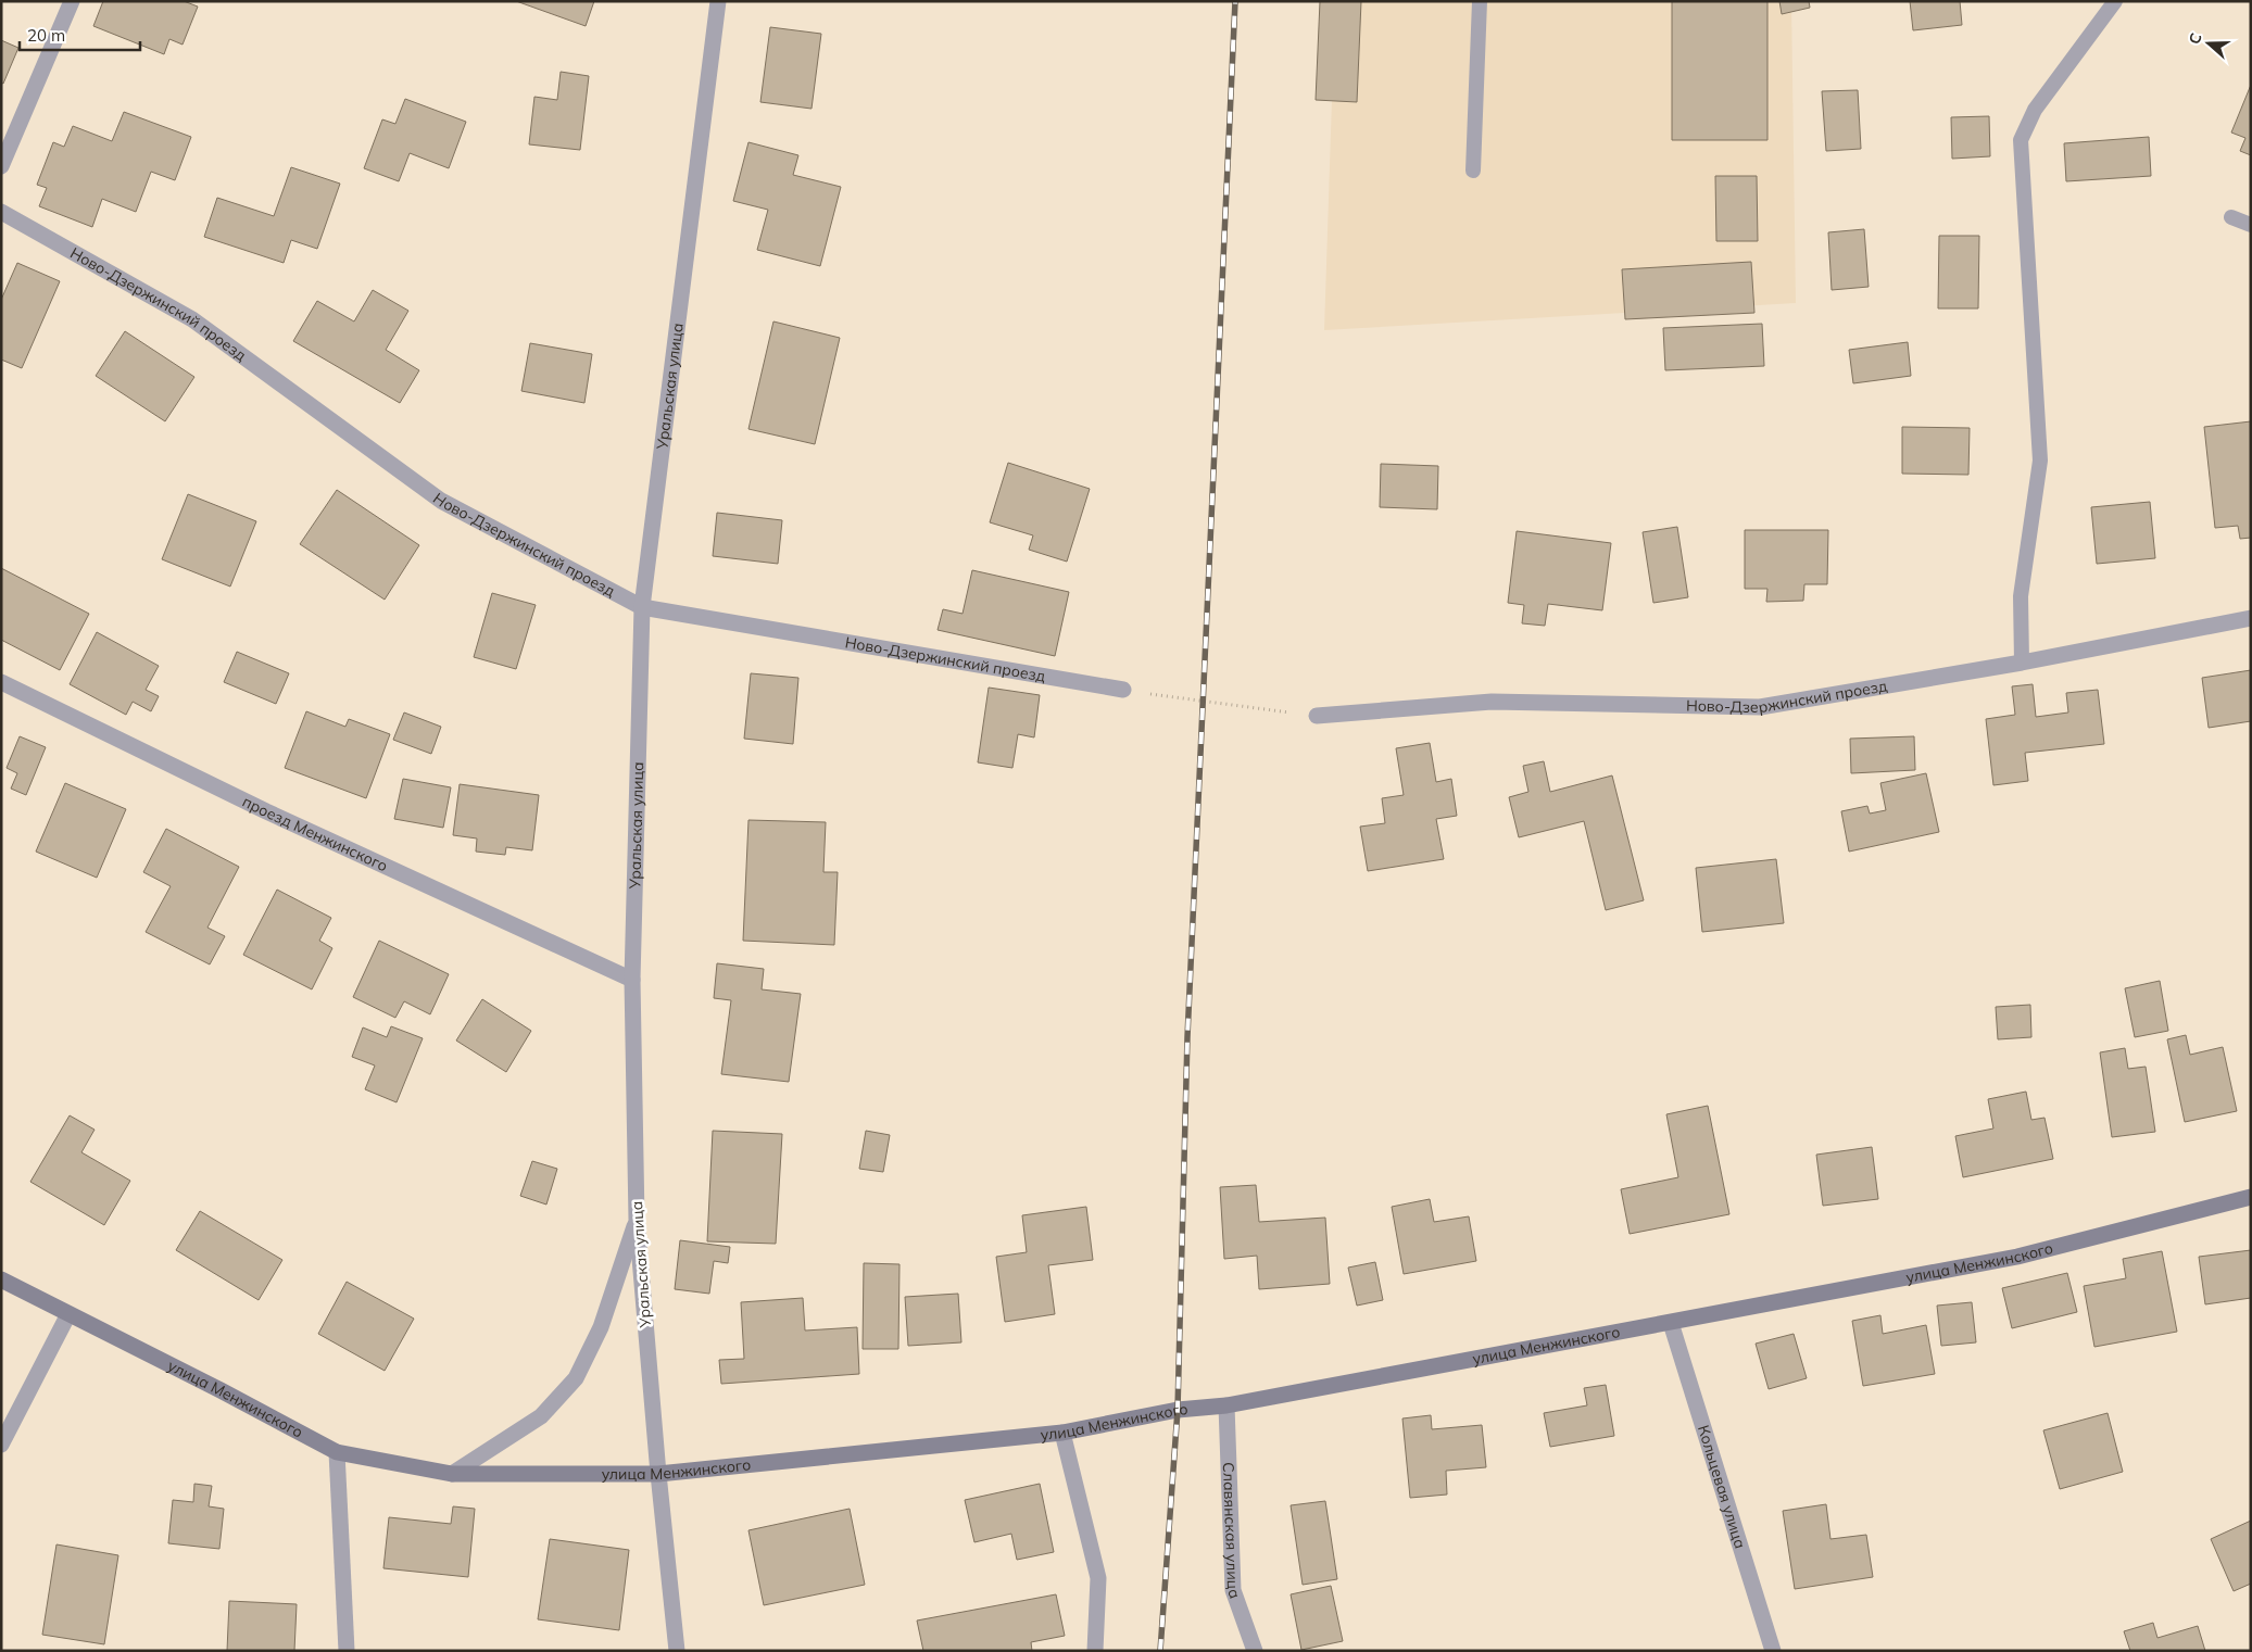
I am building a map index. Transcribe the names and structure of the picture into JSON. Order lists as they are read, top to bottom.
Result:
{
  "streets": {
    "street": [
      "Ново-Дзержинский проезд",
      "Уральская улица",
      "проезд Менжинского",
      "улица Менжинского",
      "Кольцевая улица",
      "Славянская улица"
    ]
  },
  "crossings": [
    ["Ново-Дзержинский проезд", "Уральская улица"],
    ["Уральская улица", "проезд Менжинского"],
    ["Уральская улица", "улица Менжинского"],
    ["улица Менжинского", "Кольцевая улица"],
    ["улица Менжинского", "Славянская улица"]
  ],
  "scale_bar": "20 m",
  "north": "left"
}
